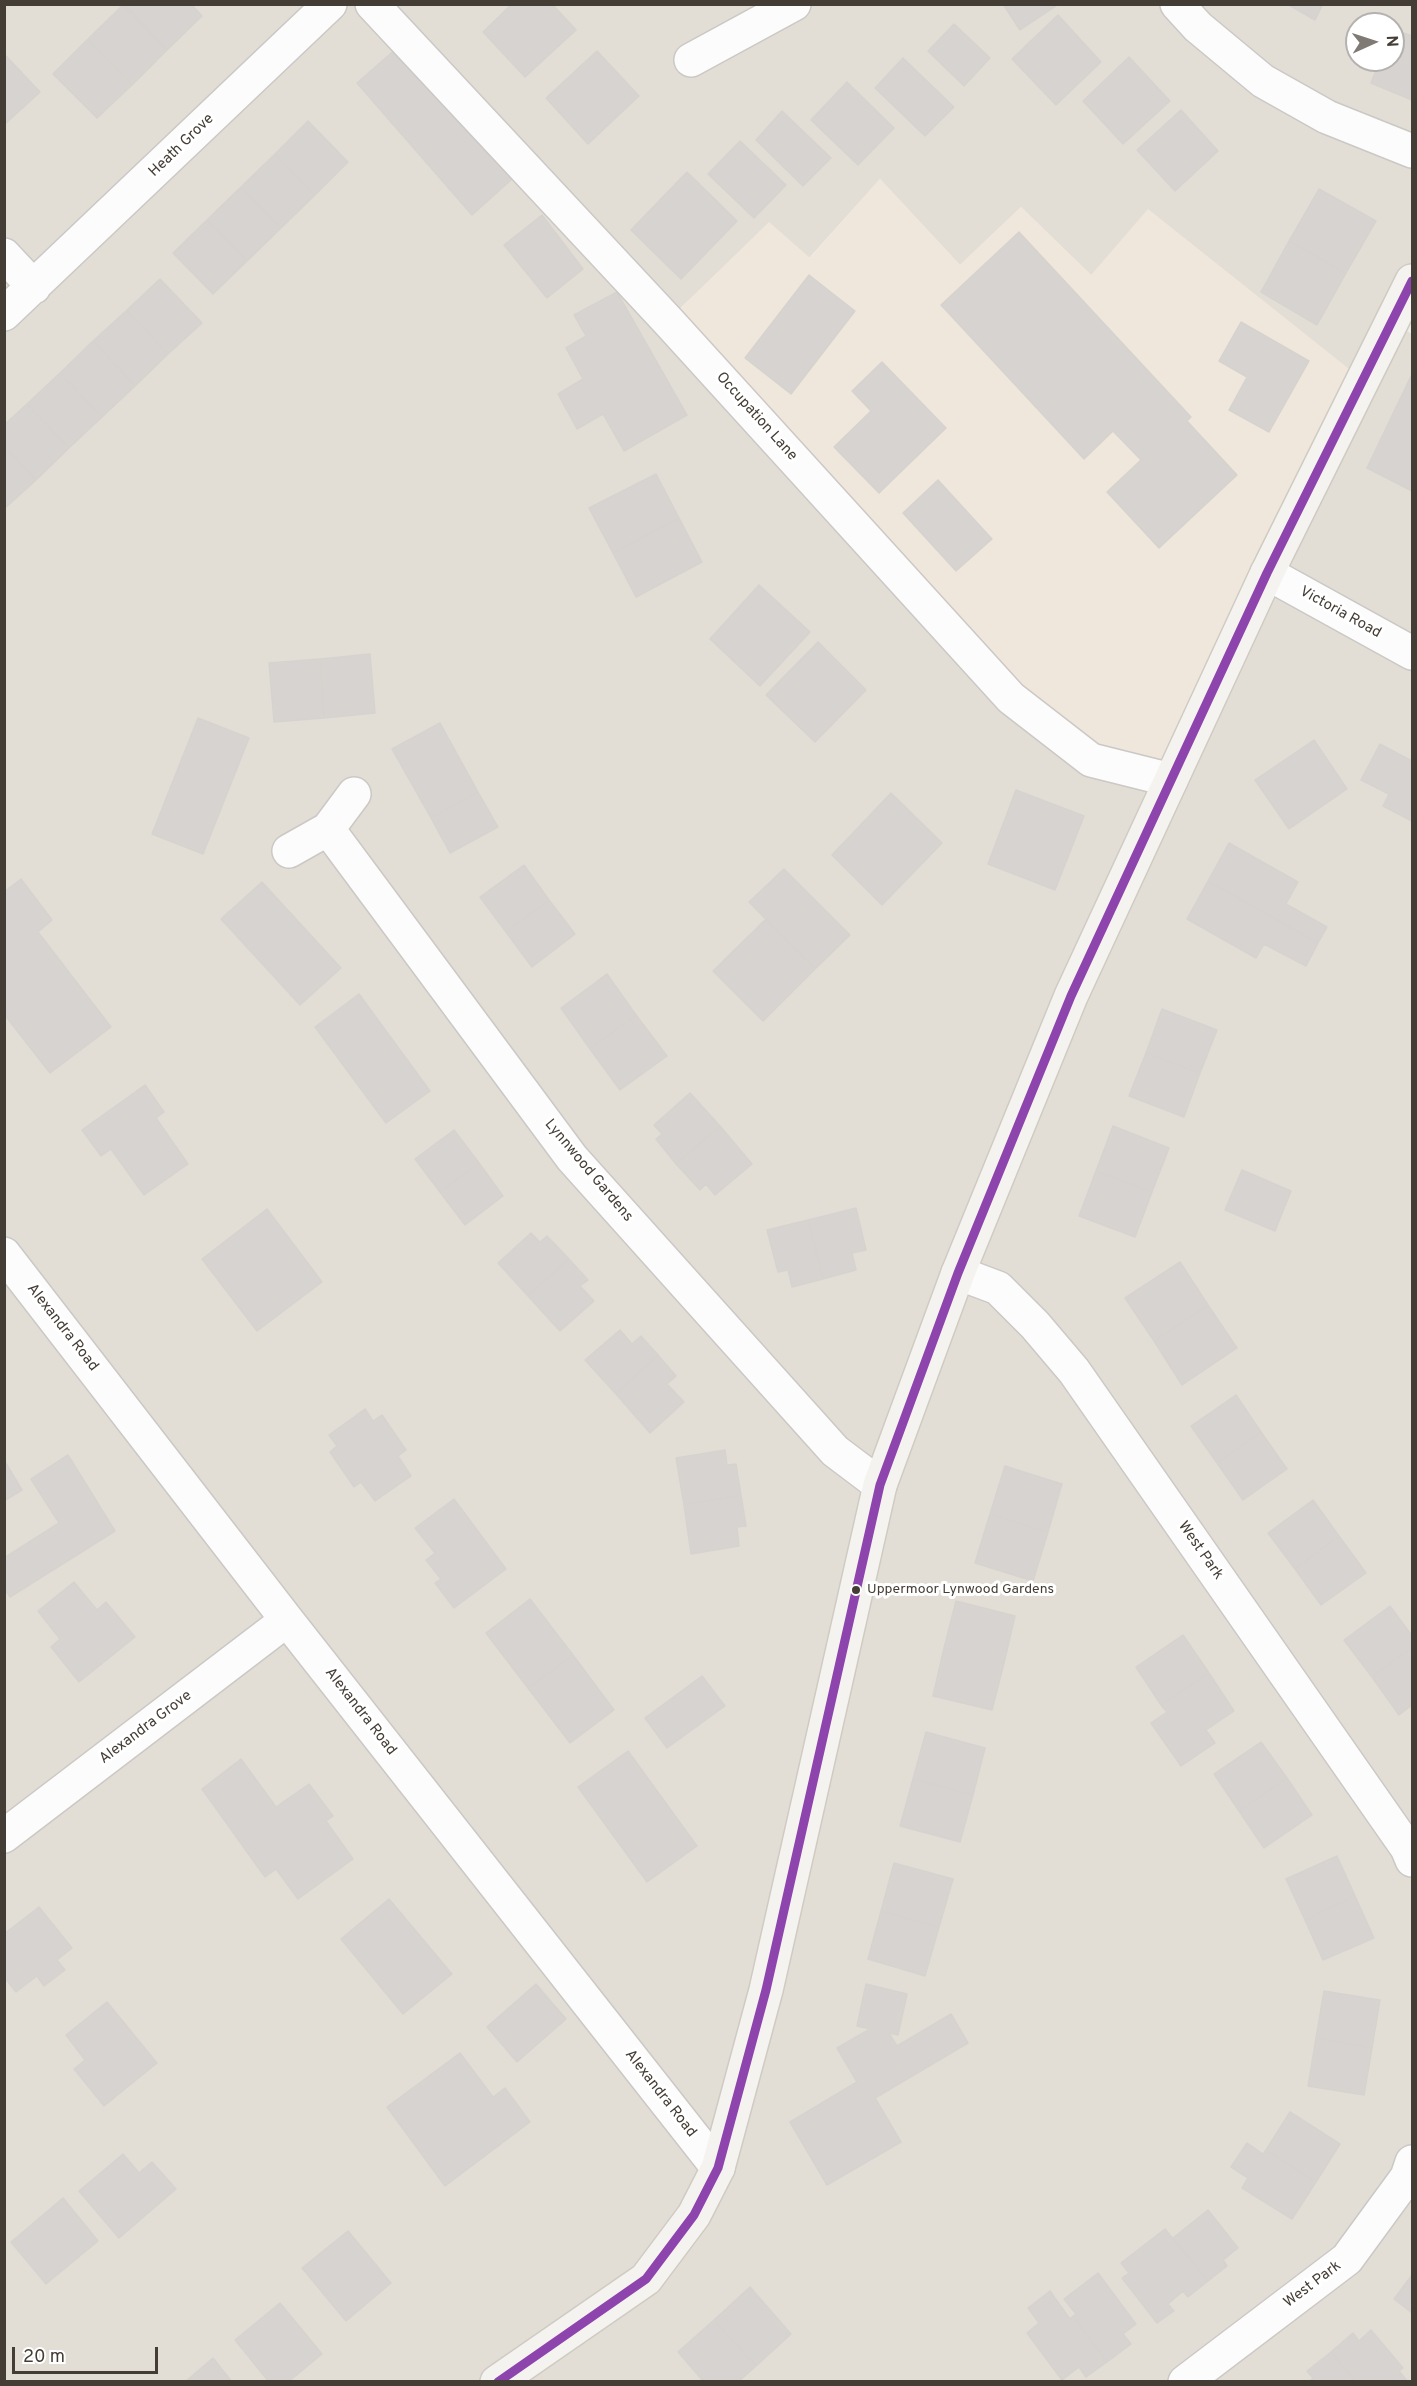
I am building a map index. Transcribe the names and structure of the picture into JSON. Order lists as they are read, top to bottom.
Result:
{
  "streets": {
    "street": [
      "Heath Grove",
      "Occupation Lane",
      "Victoria Road",
      "Lynnwood Gardens",
      "Alexandra Road",
      "West Park",
      "Alexandra Grove"
    ]
  },
  "crossings": [
    ["Alexandra Road", "Alexandra Grove"]
  ],
  "places": ["Uppermoor Lynwood Gardens"],
  "scale_bar": "20 m",
  "north": "right"
}
